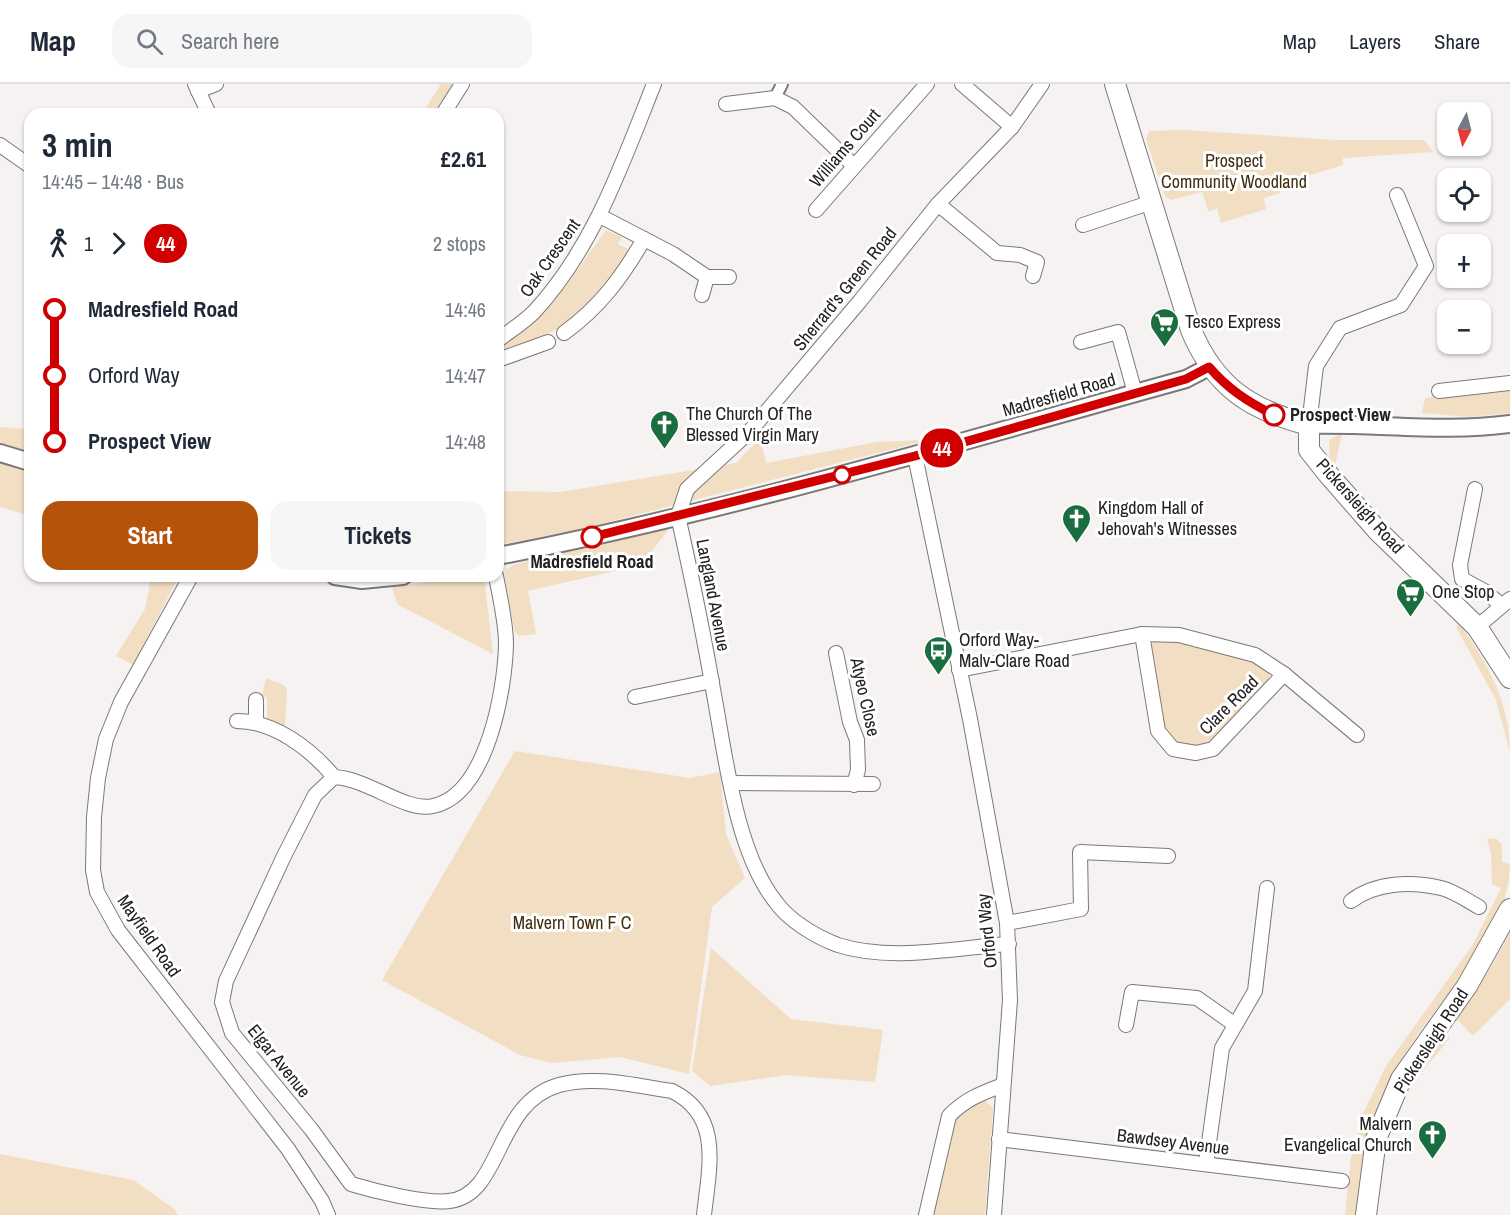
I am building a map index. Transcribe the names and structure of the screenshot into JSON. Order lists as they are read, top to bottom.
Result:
{
  "streets": {
    "main road": ["Pickersleigh Road"],
    "street": [
      "Williams Court",
      "Oak Crescent",
      "Sherrard's Green Road",
      "Madresfield Road",
      "Langland Avenue",
      "Atyeo Close",
      "Clare Road",
      "Orford Way",
      "Mayfield Road",
      "Elgar Avenue",
      "Bawdsey Avenue"
    ]
  },
  "crossings": [
    ["Sherrard's Green Road", "Madresfield Road"],
    ["Sherrard's Green Road", "Langland Avenue"],
    ["Madresfield Road", "Langland Avenue"],
    ["Madresfield Road", "Orford Way"],
    ["Langland Avenue", "Orford Way"],
    ["Clare Road", "Orford Way"],
    ["Orford Way", "Bawdsey Avenue"]
  ],
  "parks": ["Prospect Community Woodland", "Malvern Town F C"],
  "places": {
    "supermarket": ["Tesco Express", "One Stop"],
    "other": ["Prospect View", "Madresfield Road"],
    "church": ["The Church Of The Blessed Virgin Mary", "Kingdom Hall of Jehovah's Witnesses", "Malvern Evangelical Church"],
    "bus stop": ["Orford Way- Malv-Clare Road"]
  },
  "lines": ["bus line 44"],
  "north": "bottom",
  "page": {
    "header": "Map",
    "search": "Search here",
    "nav": ["Map", "Layers", "Share"],
    "on_map": "44",
    "map_buttons": ["+", "−"],
    "heading": ["3 min", "14:45 – 14:48 · Bus", "£2.61"],
    "legs": ["1", "44", "2 stops"],
    "list": [
      {
        "name": "Madresfield Road",
        "value": "14:46"
      },
      {
        "name": "Orford Way",
        "value": "14:47"
      },
      {
        "name": "Prospect View",
        "value": "14:48"
      }
    ],
    "buttons": ["Start", "Tickets"]
  }
}
